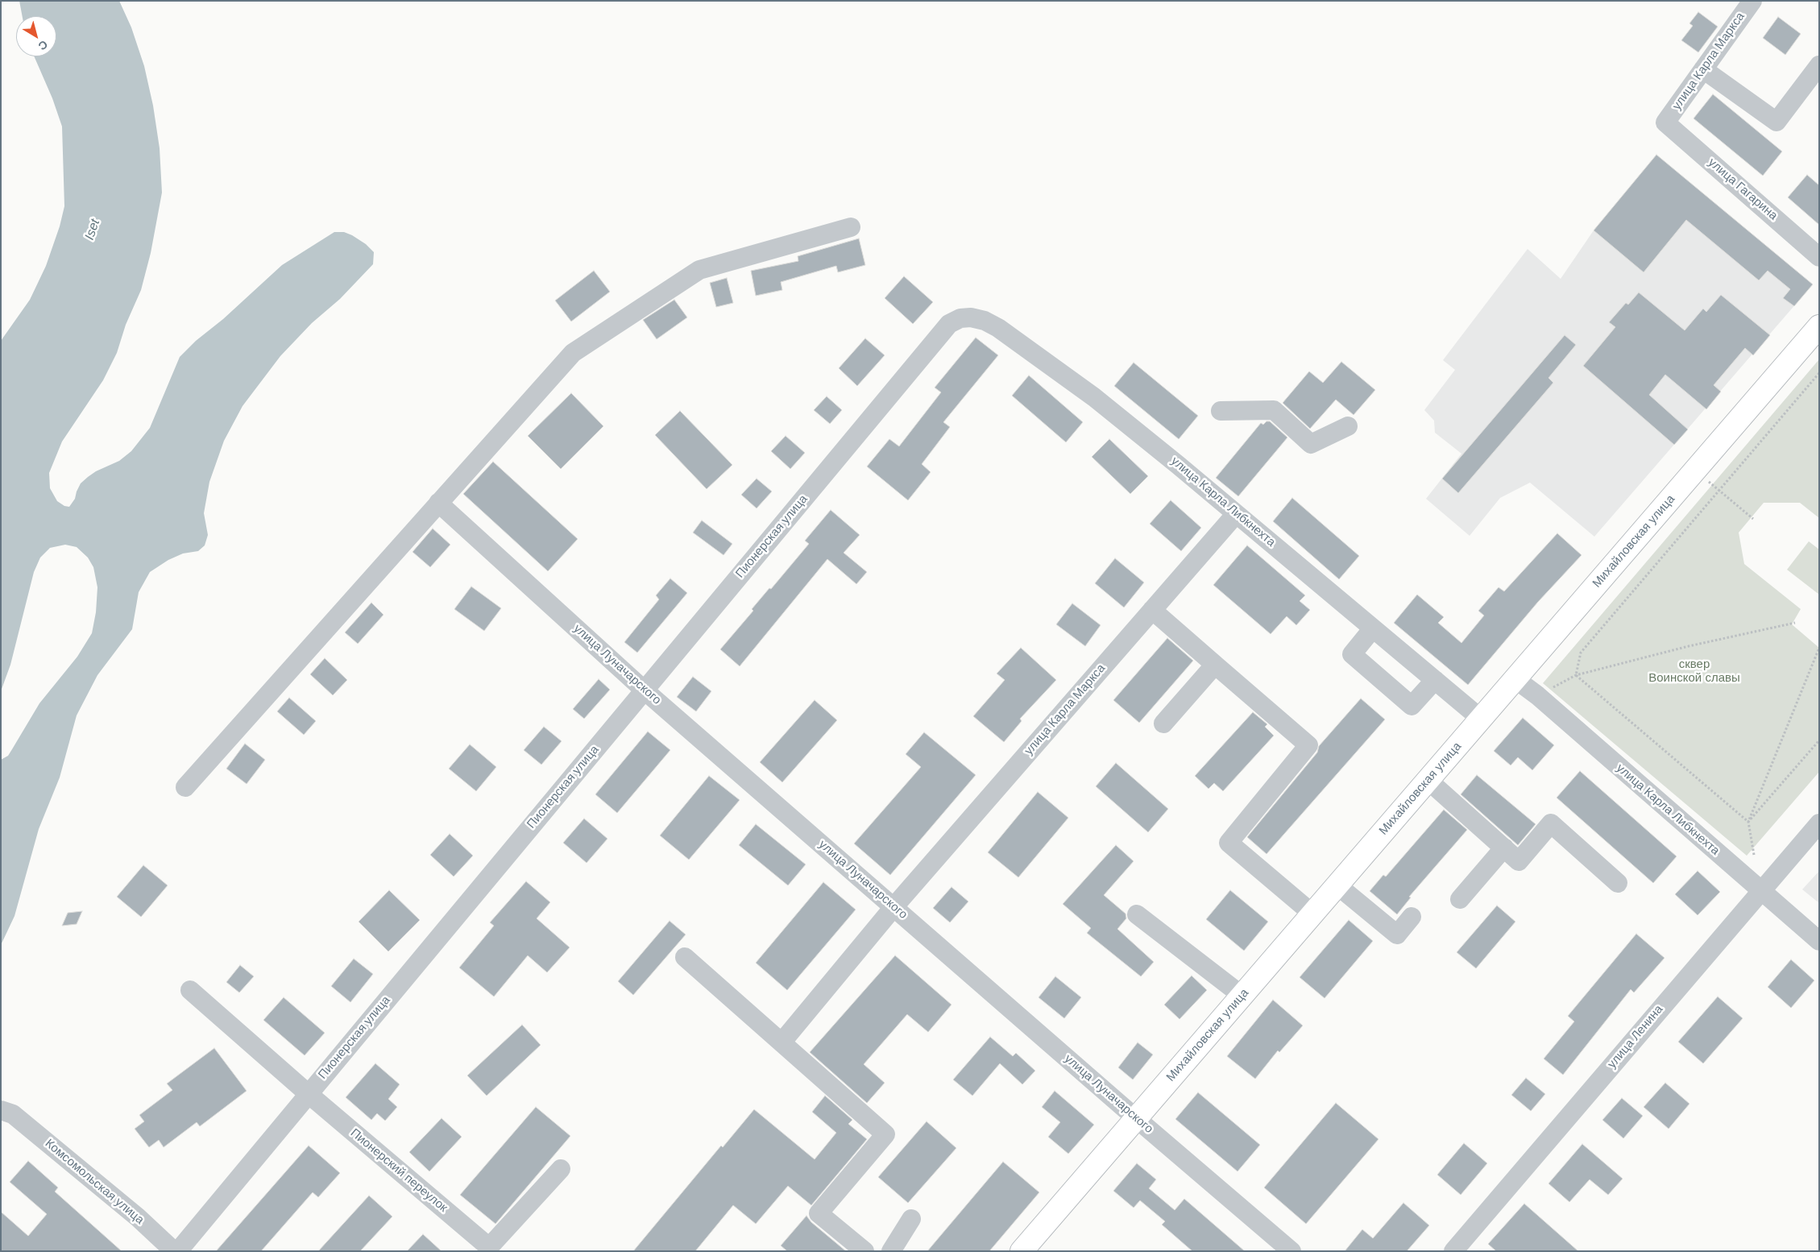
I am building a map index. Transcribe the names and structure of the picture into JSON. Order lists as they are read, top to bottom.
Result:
{
  "streets": {
    "main road": ["Михайловская улица"],
    "street": [
      "улица Карла Маркса",
      "улица Гагарина",
      "улица Карла Либкнехта",
      "Пионерская улица",
      "улица Луначарского",
      "улица Ленина",
      "Пионерский переулок",
      "Комсомольская улица"
    ]
  },
  "crossings": [
    ["улица Карла Маркса", "улица Гагарина"],
    ["улица Карла Маркса", "улица Карла Либкнехта"],
    ["улица Карла Маркса", "улица Луначарского"],
    ["улица Карла Либкнехта", "Пионерская улица"],
    ["улица Карла Либкнехта", "Михайловская улица"],
    ["улица Карла Либкнехта", "улица Ленина"],
    ["Пионерская улица", "улица Луначарского"],
    ["Пионерская улица", "Пионерский переулок"],
    ["Михайловская улица", "улица Луначарского"]
  ],
  "water": ["Iset"],
  "parks": ["сквер Воинской славы"],
  "north": "bottom right"
}
